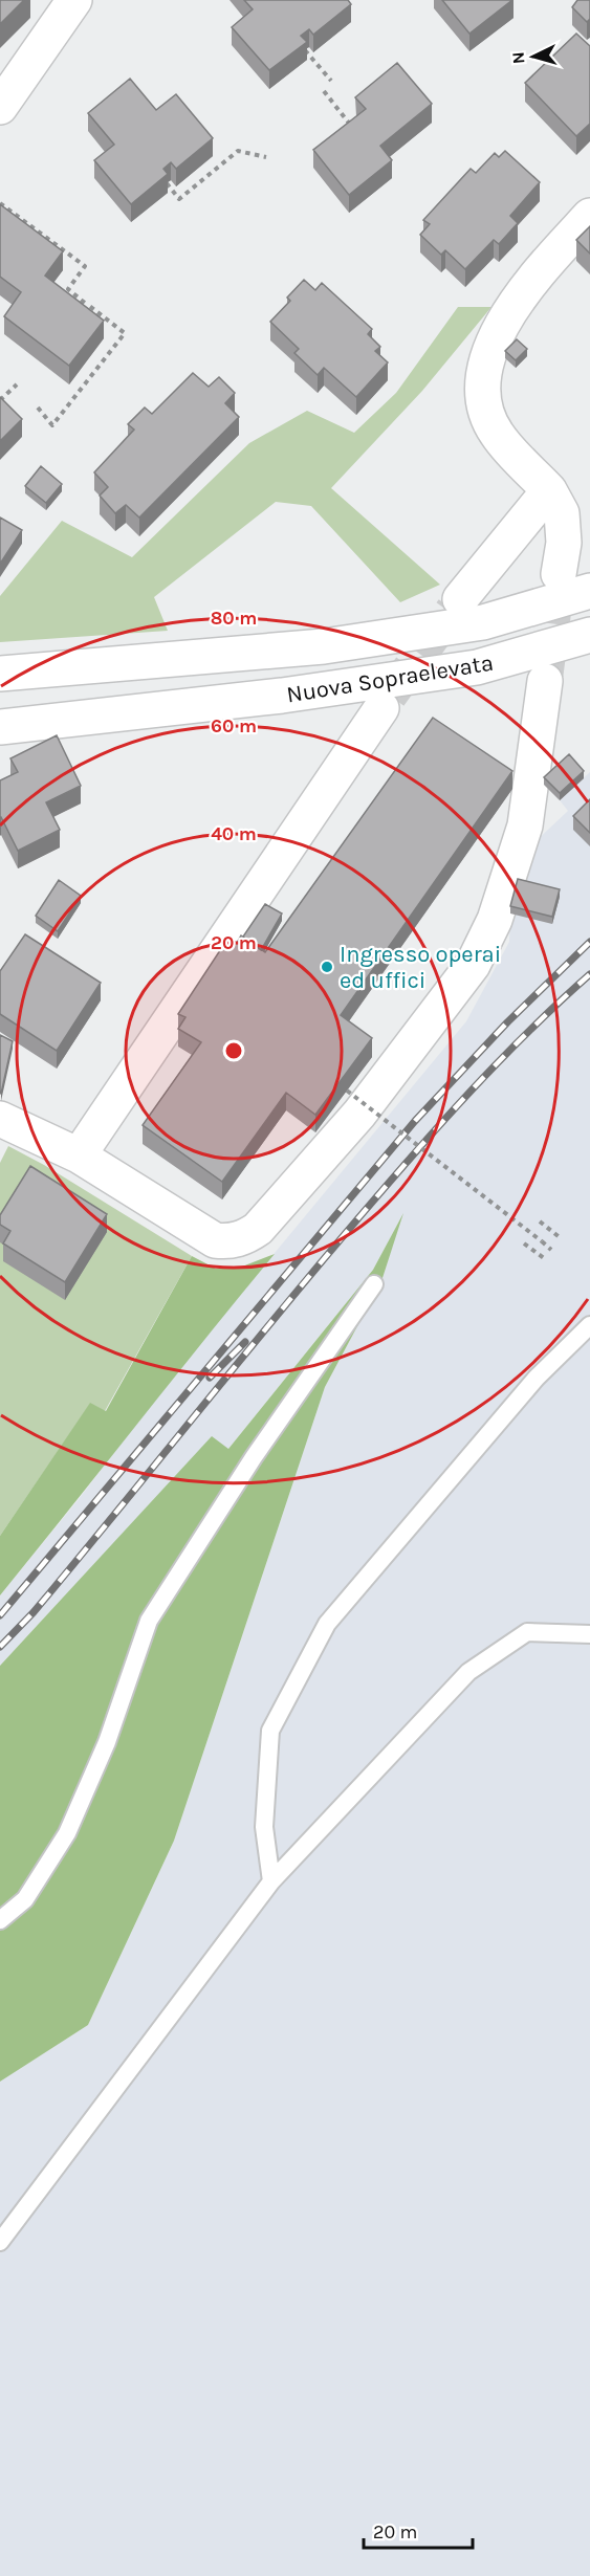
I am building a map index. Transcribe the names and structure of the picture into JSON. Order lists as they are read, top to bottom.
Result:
{
  "streets": {
    "main road": ["Nuova Sopraelevata"]
  },
  "places": ["Ingresso operai ed uffici"],
  "scale_bar": "20 m",
  "north": "left",
  "rings": [
    "80 m",
    "60 m",
    "40 m",
    "20 m"
  ]
}
